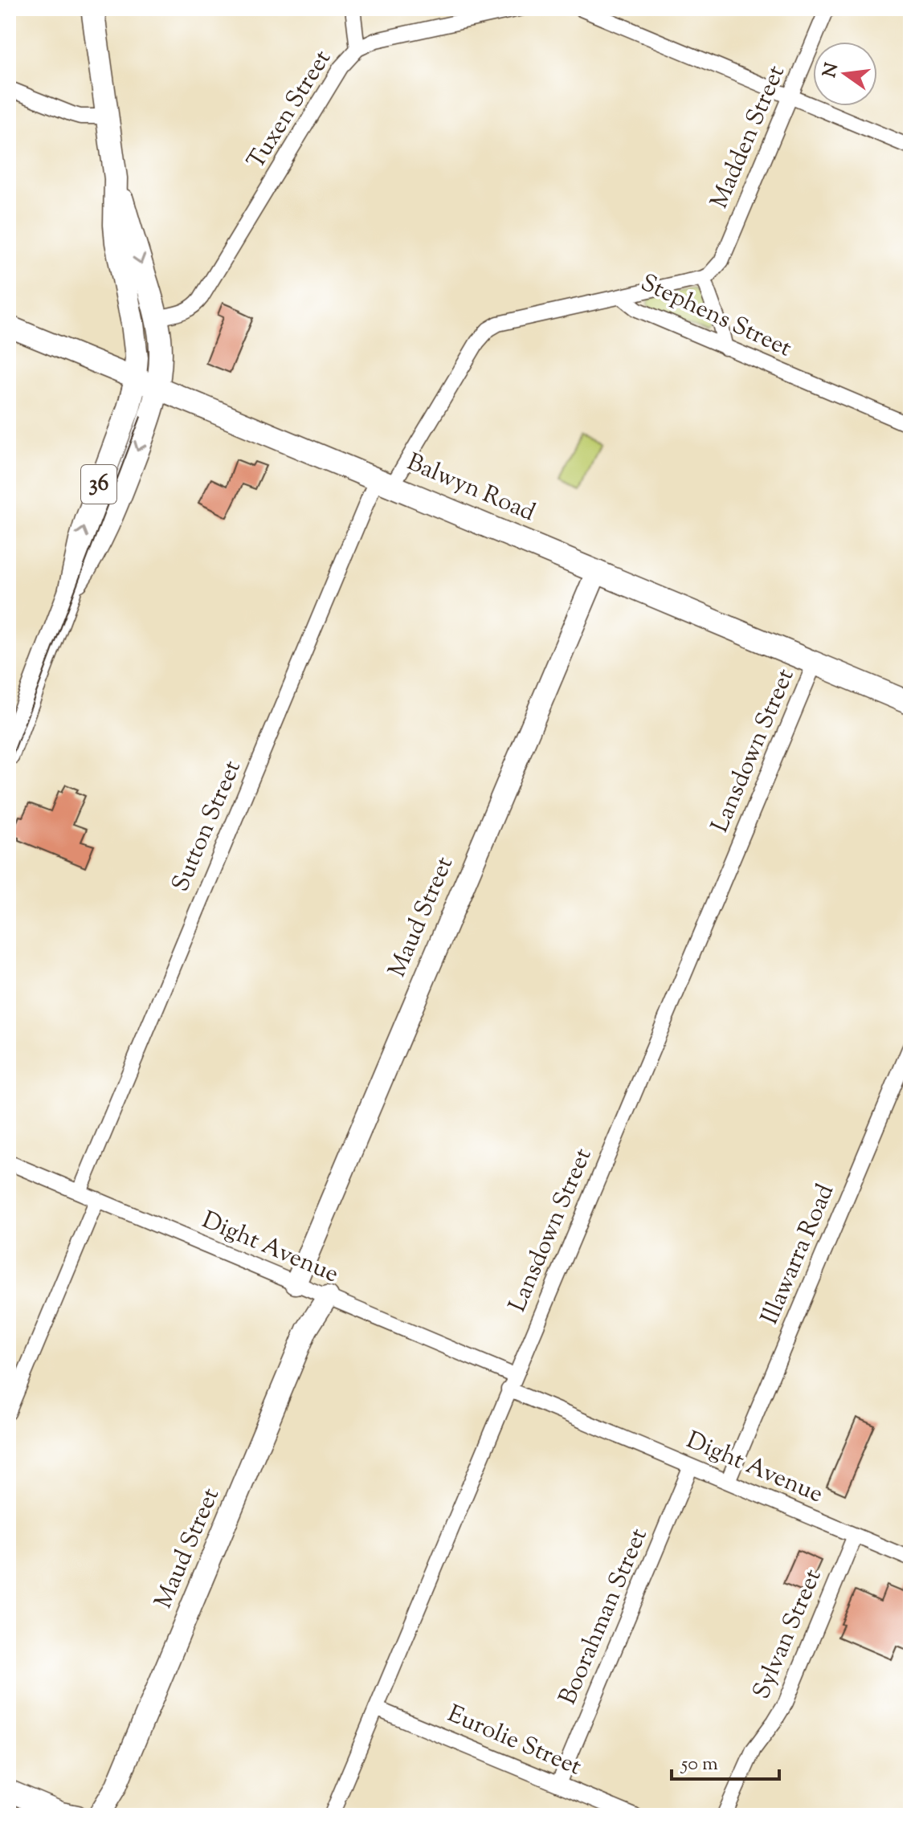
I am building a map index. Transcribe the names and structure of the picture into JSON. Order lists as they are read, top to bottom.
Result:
{
  "streets": {
    "main road": ["36", "Balwyn Road"],
    "street": [
      "Tuxen Street",
      "Madden Street",
      "Stephens Street",
      "Lansdown Street",
      "Sutton Street",
      "Maud Street",
      "Dight Avenue",
      "Illawarra Road",
      "Boorahman Street",
      "Sylvan Street",
      "Eurolie Street"
    ]
  },
  "crossings": [
    ["Tuxen Street", "36"],
    ["Stephens Street", "Balwyn Road"],
    ["Stephens Street", "Sutton Street"],
    ["36", "Balwyn Road"],
    ["Balwyn Road", "Lansdown Street"],
    ["Balwyn Road", "Sutton Street"],
    ["Balwyn Road", "Maud Street"],
    ["Lansdown Street", "Dight Avenue"],
    ["Lansdown Street", "Eurolie Street"],
    ["Sutton Street", "Dight Avenue"],
    ["Maud Street", "Dight Avenue"],
    ["Dight Avenue", "Illawarra Road"],
    ["Dight Avenue", "Boorahman Street"],
    ["Dight Avenue", "Sylvan Street"],
    ["Boorahman Street", "Eurolie Street"]
  ],
  "scale_bar": "50 m",
  "north": "left"
}
